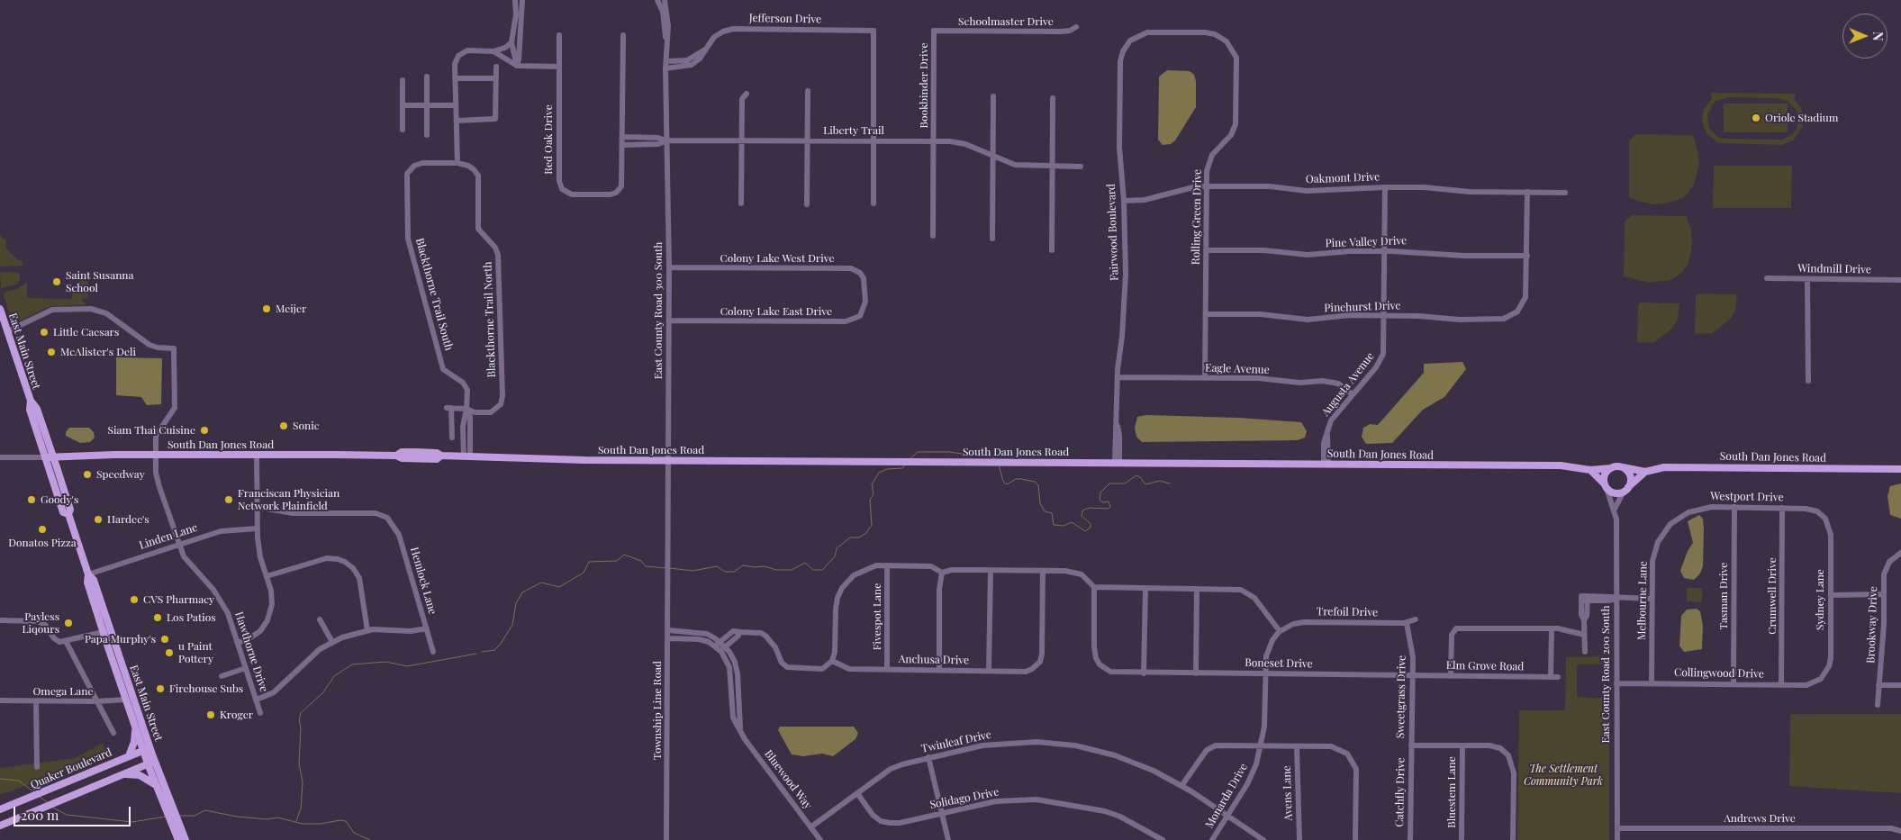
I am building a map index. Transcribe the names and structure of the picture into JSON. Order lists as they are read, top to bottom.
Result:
{
  "streets": {
    "main road": ["East Main Street", "South Dan Jones Road", "Quaker Boulevard"],
    "street": [
      "Jefferson Drive",
      "Schoolmaster Drive",
      "Bookbinder Drive",
      "Liberty Trail",
      "Red Oak Drive",
      "Oakmont Drive",
      "Rolling Green Drive",
      "Fairwood Boulevard",
      "Pine Valley Drive",
      "Colony Lake West Drive",
      "Windmill Drive",
      "Blackthorne Trail South",
      "Pinehurst Drive",
      "East County Road 300 South",
      "Colony Lake East Drive",
      "Blackthorne Trail North",
      "Eagle Avenue",
      "Augusta Avenue",
      "Westport Drive",
      "Linden Lane",
      "Hemlock Lane",
      "Tasman Drive",
      "Crumwell Drive",
      "Sydney Lane",
      "Melbourne Lane",
      "Trefoil Drive",
      "Fivespot Lane",
      "Brookway Drive",
      "Hawthorne Drive",
      "Anchusa Drive",
      "Boneset Drive",
      "Elm Grove Road",
      "Collingwood Drive",
      "East County Road 200 South",
      "Omega Lane",
      "Sweetgrass Drive",
      "Township Line Road",
      "Twinleaf Drive",
      "Bluewood Way",
      "Catchfly Drive",
      "Bluestem Lane",
      "Avens Lane",
      "Monarda Drive",
      "Solidago Drive",
      "Andrews Drive"
    ]
  },
  "crossings": [
    ["Jefferson Drive", "Liberty Trail"],
    ["Jefferson Drive", "East County Road 300 South"],
    ["Schoolmaster Drive", "Bookbinder Drive"],
    ["Bookbinder Drive", "Liberty Trail"],
    ["Liberty Trail", "Red Oak Drive"],
    ["Liberty Trail", "East County Road 300 South"],
    ["Oakmont Drive", "Rolling Green Drive"],
    ["Oakmont Drive", "Fairwood Boulevard"],
    ["Oakmont Drive", "Augusta Avenue"],
    ["Rolling Green Drive", "Fairwood Boulevard"],
    ["Rolling Green Drive", "Pine Valley Drive"],
    ["Rolling Green Drive", "Pinehurst Drive"],
    ["Rolling Green Drive", "Eagle Avenue"],
    ["Fairwood Boulevard", "Eagle Avenue"],
    ["Fairwood Boulevard", "South Dan Jones Road"],
    ["Pine Valley Drive", "Pinehurst Drive"],
    ["Pine Valley Drive", "Augusta Avenue"],
    ["Colony Lake West Drive", "East County Road 300 South"],
    ["Colony Lake West Drive", "Colony Lake East Drive"],
    ["Blackthorne Trail South", "Blackthorne Trail North"],
    ["Pinehurst Drive", "Augusta Avenue"],
    ["East County Road 300 South", "Colony Lake East Drive"],
    ["East County Road 300 South", "South Dan Jones Road"],
    ["East County Road 300 South", "Township Line Road"],
    ["East Main Street", "South Dan Jones Road"],
    ["East Main Street", "Linden Lane"],
    ["East Main Street", "Hawthorne Drive"],
    ["East Main Street", "Omega Lane"],
    ["East Main Street", "Quaker Boulevard"],
    ["Eagle Avenue", "Augusta Avenue"],
    ["Augusta Avenue", "South Dan Jones Road"],
    ["South Dan Jones Road", "Hawthorne Drive"],
    ["South Dan Jones Road", "East County Road 200 South"],
    ["Westport Drive", "Tasman Drive"],
    ["Westport Drive", "Crumwell Drive"],
    ["Westport Drive", "Sydney Lane"],
    ["Westport Drive", "Melbourne Lane"],
    ["Linden Lane", "Hawthorne Drive"],
    ["Tasman Drive", "Collingwood Drive"],
    ["Crumwell Drive", "Collingwood Drive"],
    ["Sydney Lane", "Collingwood Drive"],
    ["Melbourne Lane", "Collingwood Drive"],
    ["Trefoil Drive", "Sweetgrass Drive"],
    ["Trefoil Drive", "Monarda Drive"],
    ["Fivespot Lane", "Anchusa Drive"],
    ["Boneset Drive", "Elm Grove Road"],
    ["Boneset Drive", "Sweetgrass Drive"],
    ["Boneset Drive", "Monarda Drive"],
    ["Elm Grove Road", "Sweetgrass Drive"],
    ["Collingwood Drive", "East County Road 200 South"],
    ["East County Road 200 South", "Andrews Drive"],
    ["Sweetgrass Drive", "Catchfly Drive"],
    ["Twinleaf Drive", "Bluewood Way"],
    ["Twinleaf Drive", "Monarda Drive"],
    ["Twinleaf Drive", "Solidago Drive"]
  ],
  "parks": ["The Settlement Community Park"],
  "places": [
    "Oriole Stadium",
    "Saint Susanna School",
    "Meijer",
    "Little Caesars",
    "McAlister's Deli",
    "Sonic",
    "Siam Thai Cuisine",
    "Speedway",
    "Goody's",
    "Franciscan Physician Network Plainfield",
    "Hardee's",
    "Donatos Pizza",
    "CVS Pharmacy",
    "Los Patios",
    "Payless Liqours",
    "Papa Murphy's",
    "u Paint Pottery",
    "Firehouse Subs",
    "Kroger"
  ],
  "scale_bar": "200 m",
  "north": "right"
}
